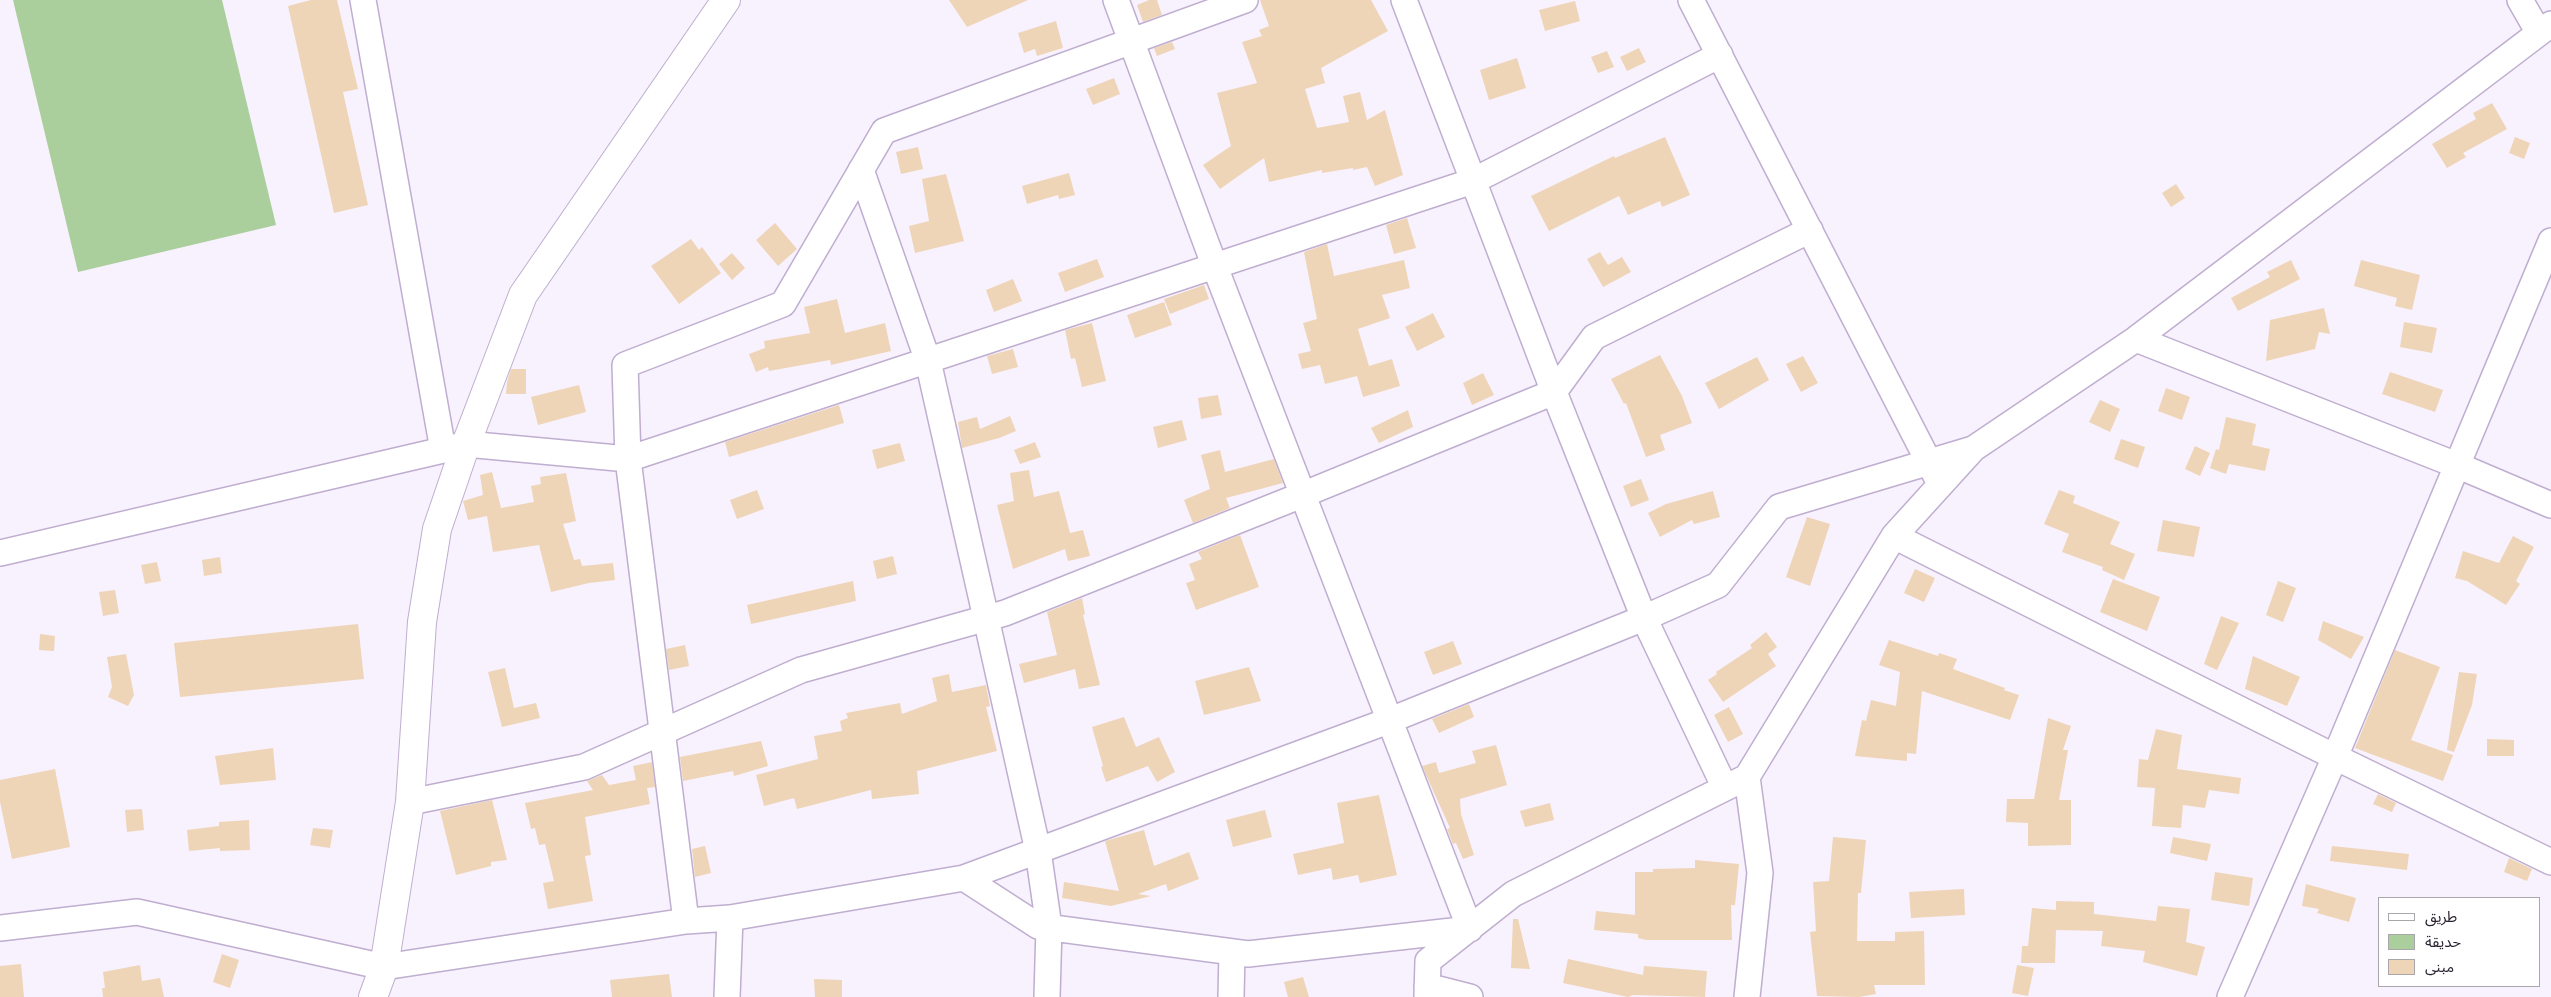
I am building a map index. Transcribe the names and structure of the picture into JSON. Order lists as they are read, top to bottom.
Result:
{
  "legend": ["طريق", "حديقة", "مبنى"]
}
